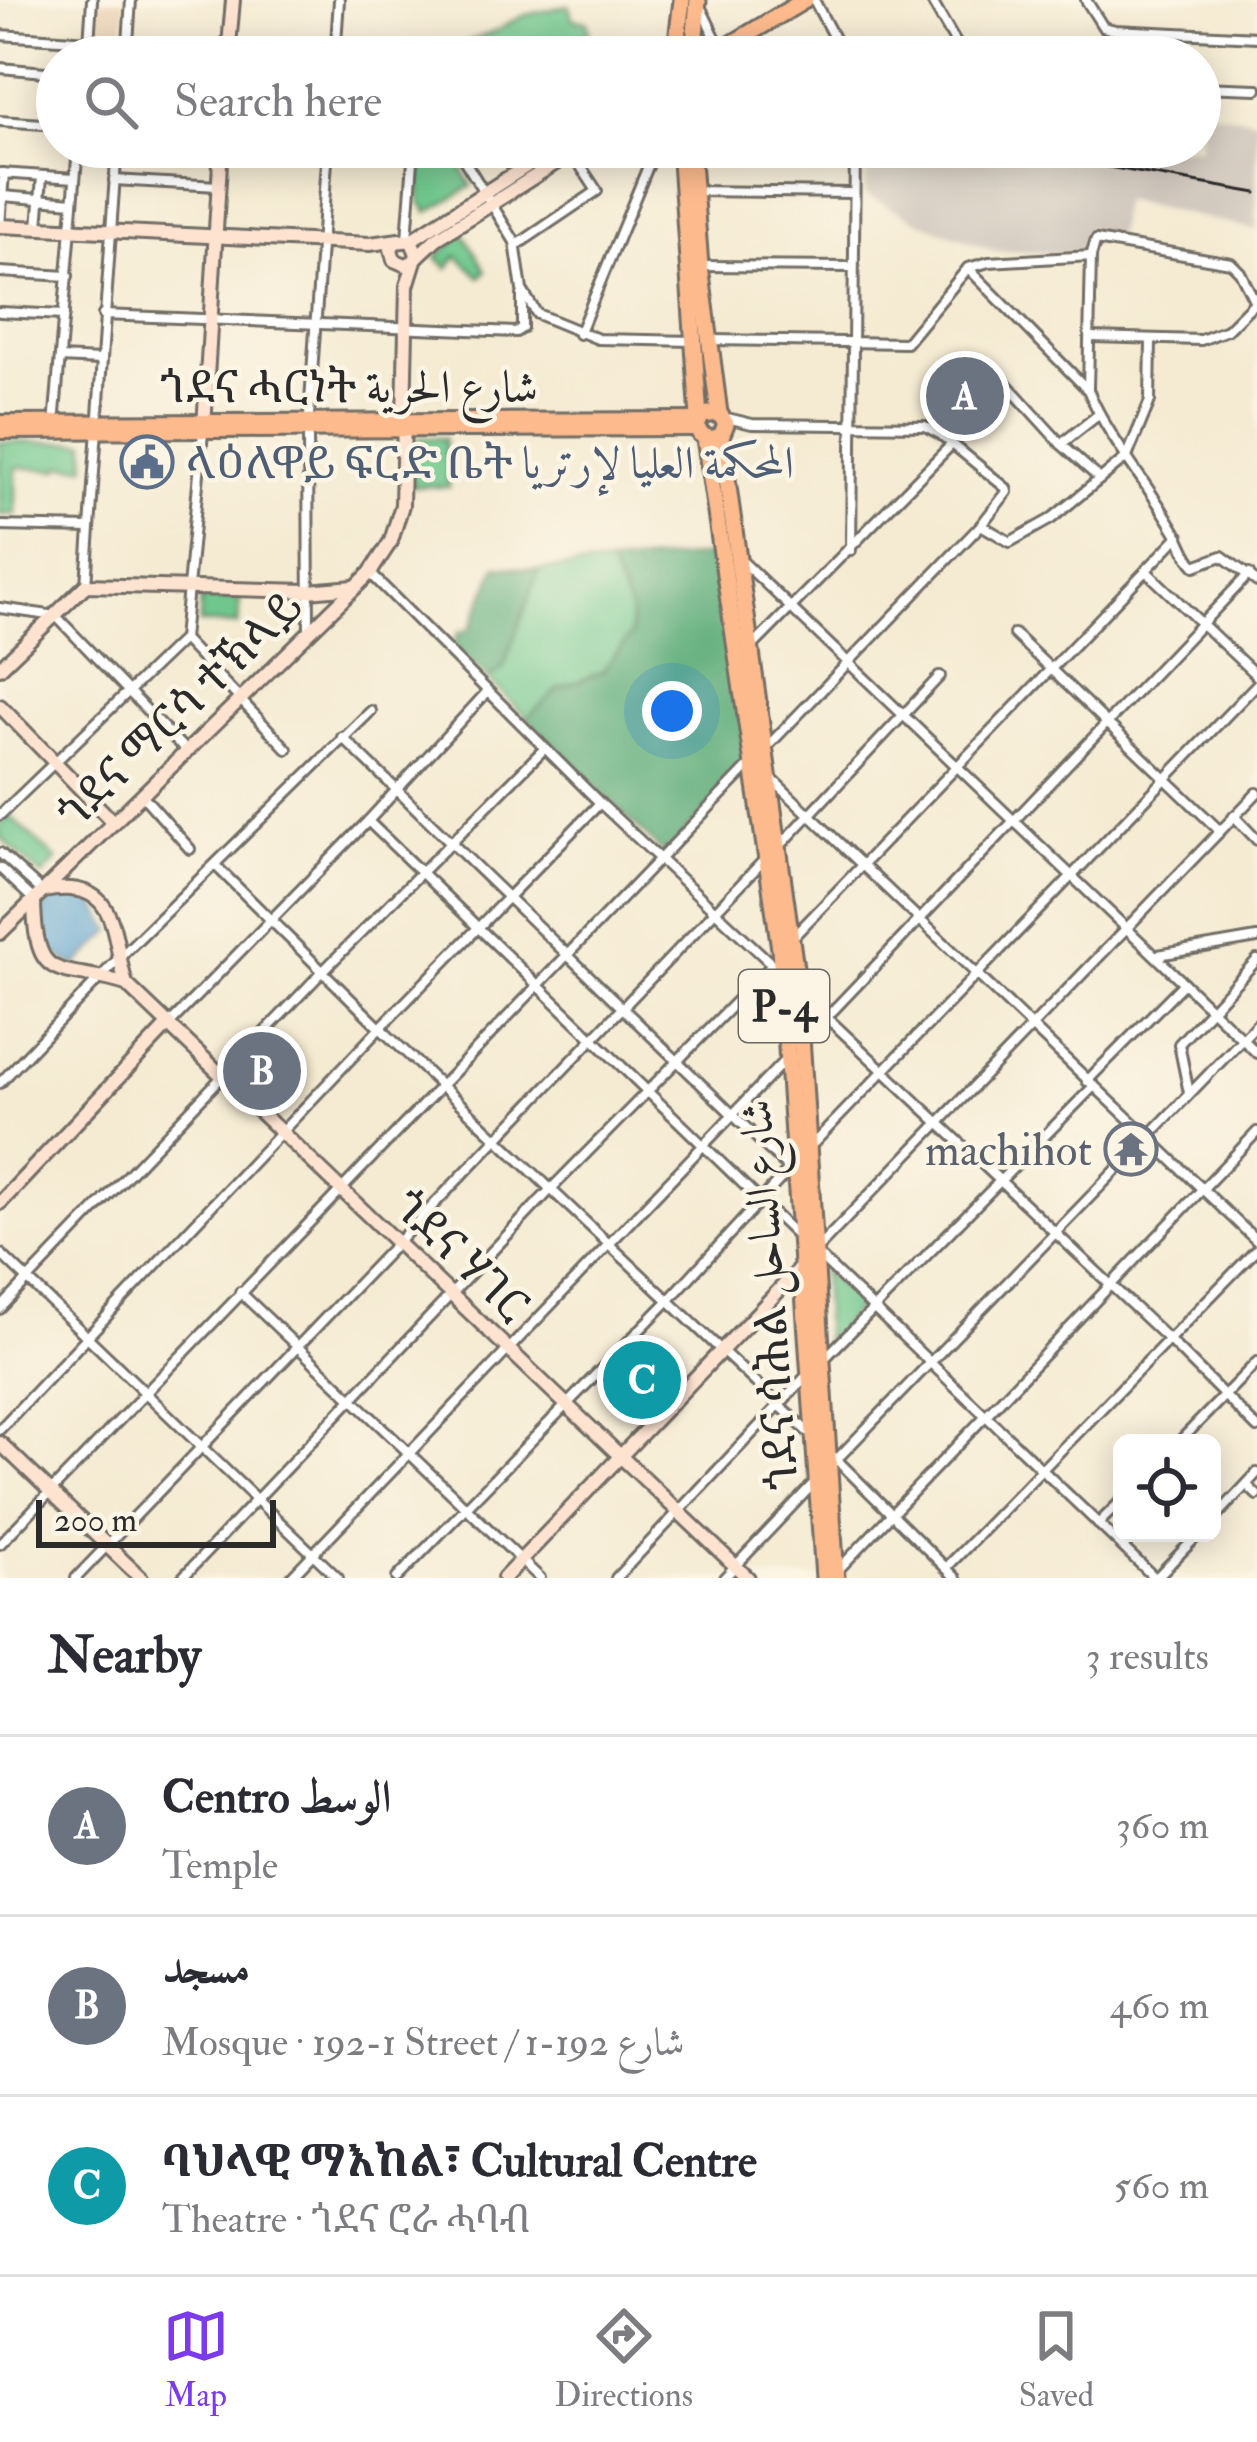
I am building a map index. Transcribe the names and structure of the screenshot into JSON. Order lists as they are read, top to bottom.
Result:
{
  "streets": {
    "highway": ["P-4", "ጎደና ሳሕል شارع الساحل"],
    "main road": ["ጎደና ሓርነት شارع الحرية"],
    "street": ["ጎደና ማርሳ ተኽላይ", "ጎደና ሃገር"]
  },
  "crossings": [
    ["ጎደና ሓርነት شارع الحرية", "ጎደና ማርሳ ተኽላይ"],
    ["ጎደና ሓርነት شارع الحرية", "ጎደና ሳሕል شارع الساحل"],
    ["P-4", "ጎደና ሳሕል شارع الساحل"]
  ],
  "places": {
    "public building": ["ላዕለዋይ ፍርድ ቤት المحكمة العليا لإرتريا"],
    "temple": ["machihot"]
  },
  "scale_bar": "200 m",
  "page": {
    "search": "Search here",
    "pins": ["A", "B", "C"],
    "scale": "200 m",
    "heading": ["Nearby", "3 results"],
    "list": [
      {
        "mark": "A",
        "name": "Centro الوسط",
        "note": "Temple",
        "value": "360 m"
      },
      {
        "mark": "B",
        "name": "مسجد",
        "note": "Mosque · 192-1 Street / شارع 192-1",
        "value": "460 m"
      },
      {
        "mark": "C",
        "name": "ባህላዊ ማእከል፣ Cultural Centre",
        "note": "Theatre · ጎደና ሮራ ሓባብ",
        "value": "560 m"
      }
    ],
    "nav": ["Map", "Directions", "Saved"]
  }
}
